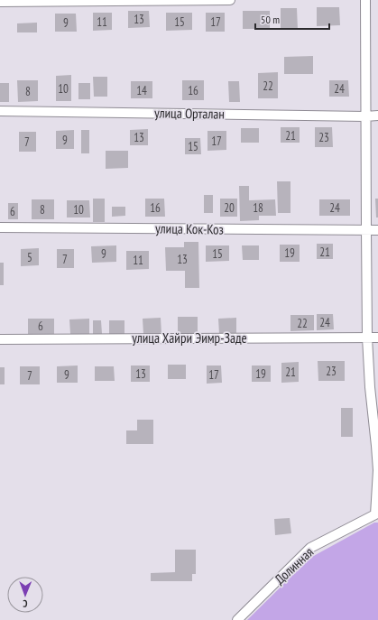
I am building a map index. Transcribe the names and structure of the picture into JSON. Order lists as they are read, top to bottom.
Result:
{
  "streets": {
    "street": [
      "улица Орталан",
      "улица Кок-Коз",
      "улица Хайри Эимр-Заде",
      "Долинная"
    ]
  },
  "house_numbers": [
    "13",
    "11",
    "15",
    "17",
    "9",
    "22",
    "10",
    "24",
    "14",
    "16",
    "8",
    "21",
    "13",
    "23",
    "9",
    "17",
    "7",
    "15",
    "16",
    "20",
    "18",
    "24",
    "8",
    "10",
    "6",
    "21",
    "19",
    "9",
    "15",
    "5",
    "7",
    "13",
    "11",
    "24",
    "22",
    "6",
    "23",
    "21",
    "13",
    "19",
    "9",
    "17",
    "7"
  ],
  "scale_bar": "50 m",
  "north": "bottom"
}
